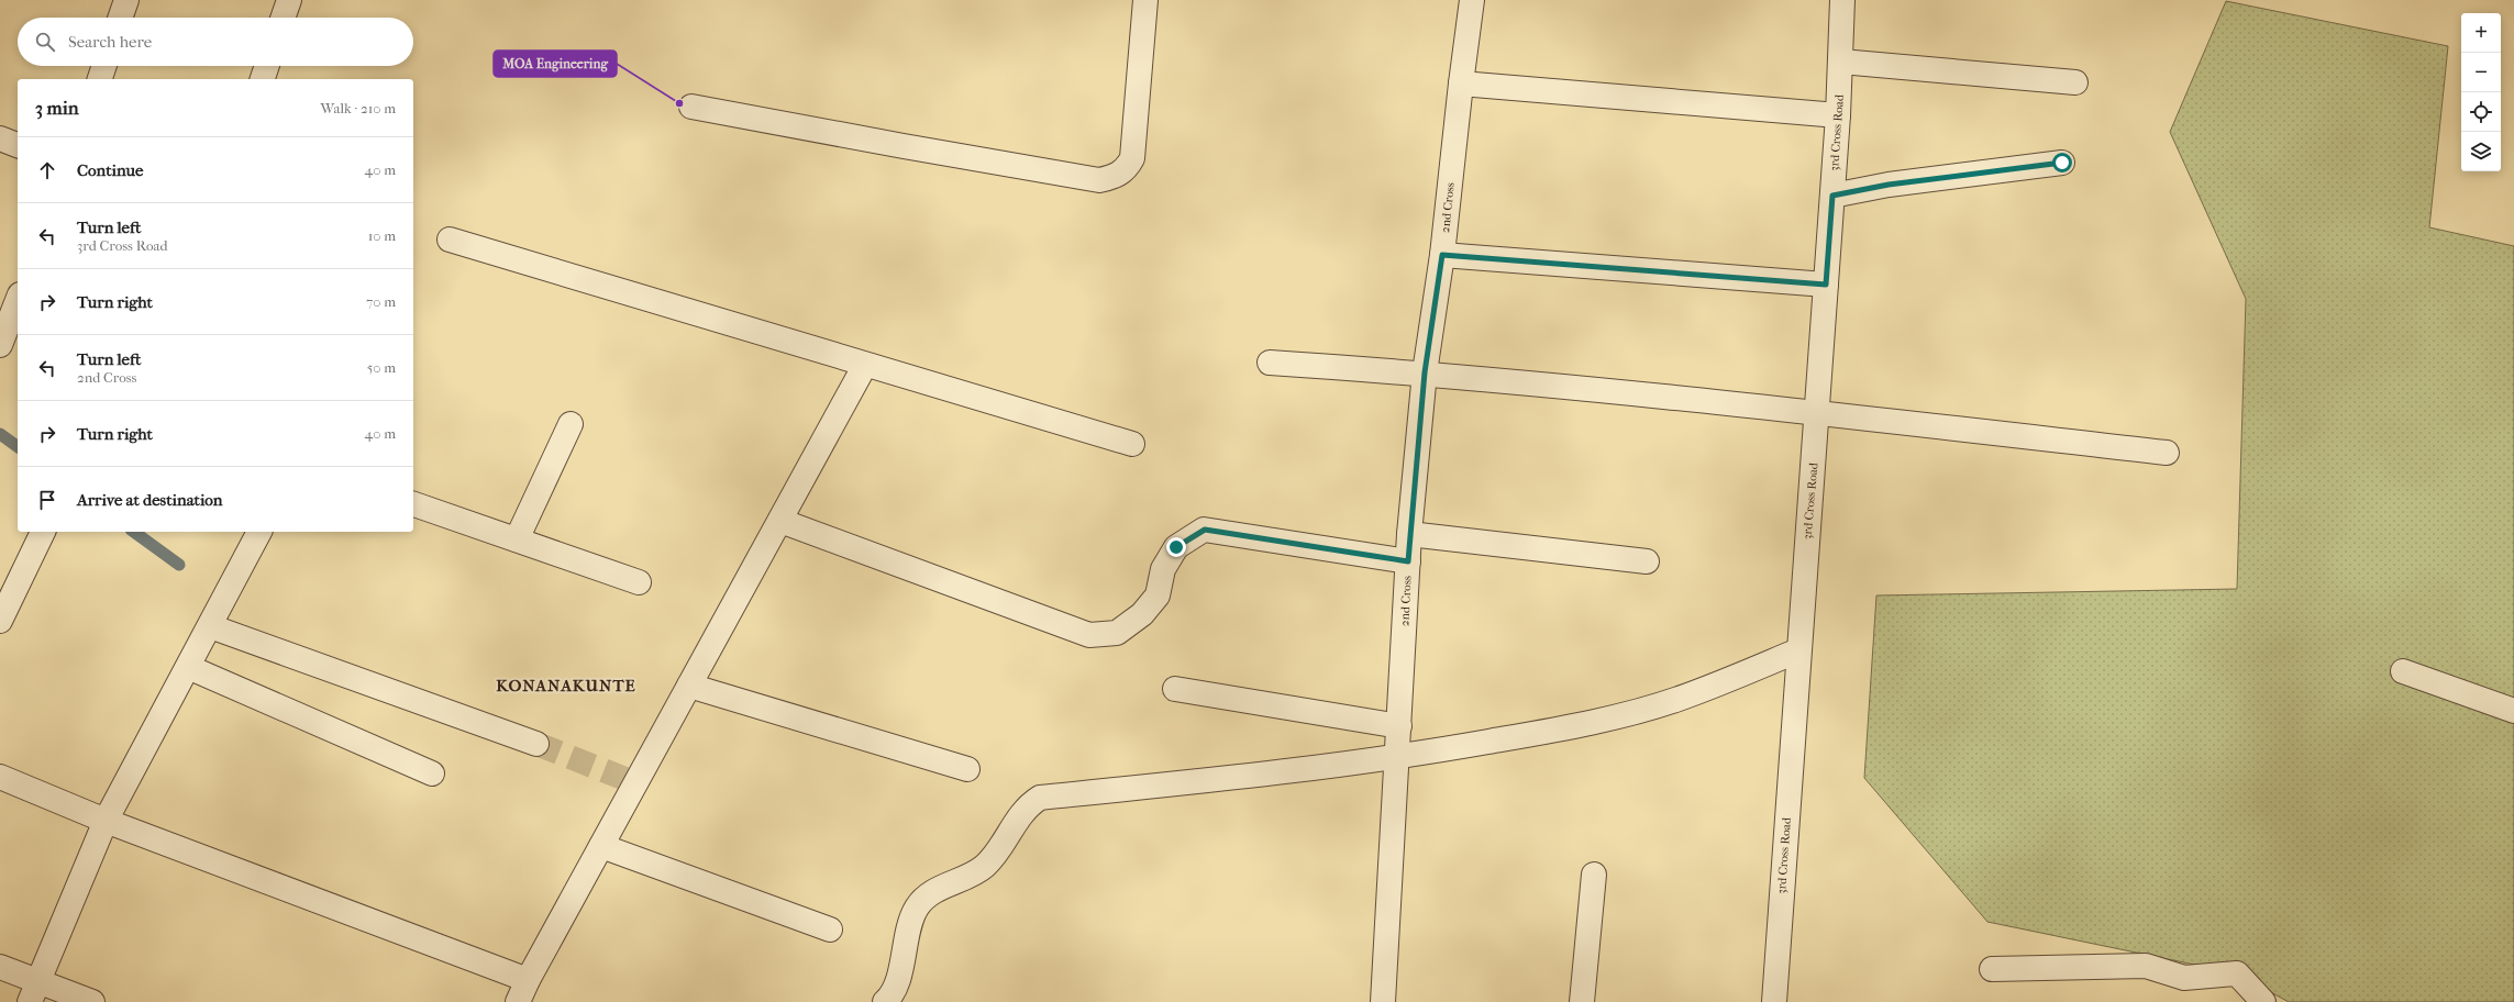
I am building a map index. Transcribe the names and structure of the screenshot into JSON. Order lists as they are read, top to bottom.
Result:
{
  "streets": {
    "street": ["3rd Cross Road", "2nd Cross"]
  },
  "districts": ["KONANAKUNTE"],
  "places": ["MOA Engineering"],
  "page": {
    "map_buttons": ["+", "−"],
    "search": "Search here",
    "heading": ["3 min", "Walk · 210 m"],
    "list": [
      ["Continue", "40 m"],
      ["Turn left", "3rd Cross Road", "10 m"],
      ["Turn right", "70 m"],
      ["Turn left", "2nd Cross", "50 m"],
      ["Turn right", "40 m"],
      "Arrive at destination"
    ]
  }
}
